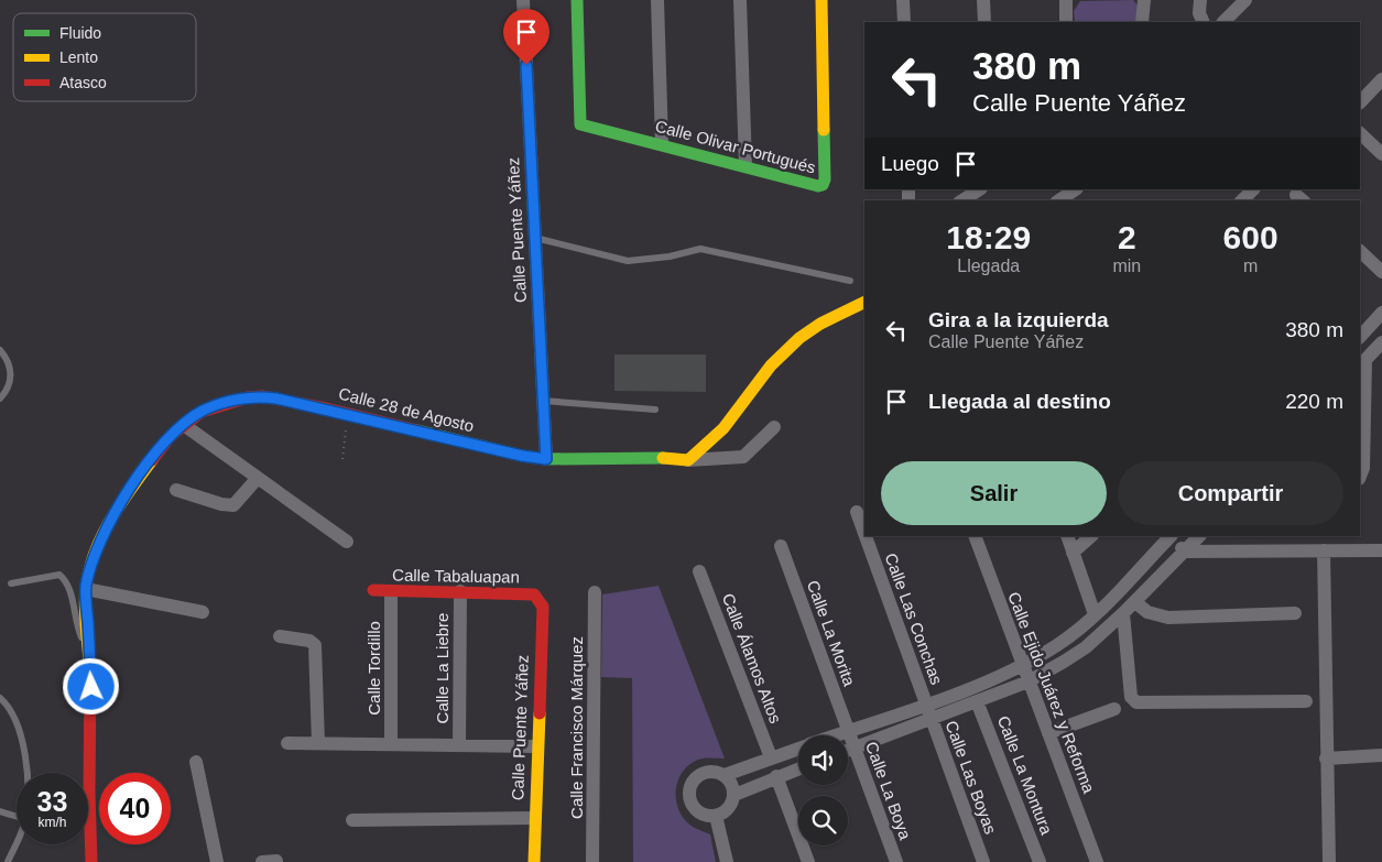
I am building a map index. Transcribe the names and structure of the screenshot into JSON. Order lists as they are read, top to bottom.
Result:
{
  "streets": {
    "street": [
      "Calle Olivar Portugués",
      "Calle Puente Yáñez",
      "Calle 28 de Agosto",
      "Calle Tabaluapan",
      "Calle Las Conchas",
      "Calle La Morita",
      "Calle Álamos Altos",
      "Calle Tordillo",
      "Calle La Liebre",
      "Calle Ejido Juárez y Reforma",
      "Calle Francisco Márquez",
      "Calle La Montura",
      "Calle Las Boyas",
      "Calle La Boya"
    ]
  },
  "crossings": [
    ["Calle Puente Yáñez", "Calle 28 de Agosto"],
    ["Calle Puente Yáñez", "Calle Tabaluapan"],
    ["Calle Tabaluapan", "Calle Tordillo"],
    ["Calle Tabaluapan", "Calle La Liebre"],
    ["Calle Las Conchas", "Calle Las Boyas"],
    ["Calle La Morita", "Calle La Boya"]
  ],
  "legend": ["Fluido", "Lento", "Atasco"],
  "page": {
    "turn": ["380 m", "Calle Puente Yáñez"],
    "then": "Luego",
    "eta": [
      "18:29",
      "Llegada",
      "2",
      "min",
      "600",
      "m"
    ],
    "list": [
      {
        "name": "Gira a la izquierda",
        "note": "Calle Puente Yáñez",
        "value": "380 m"
      },
      {
        "name": "Llegada al destino",
        "value": "220 m"
      }
    ],
    "buttons": ["Salir", "Compartir"],
    "speed": "33 km/h",
    "limit": "40"
  }
}
